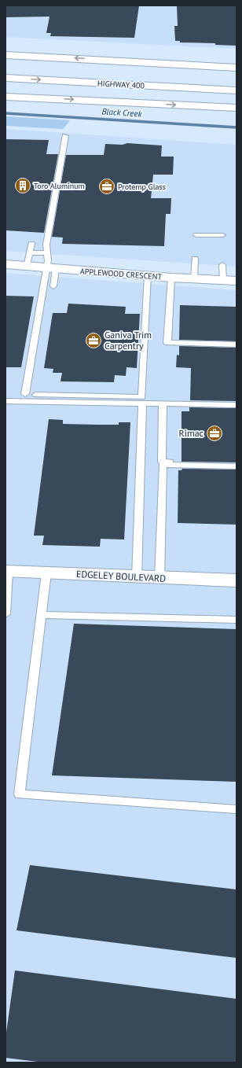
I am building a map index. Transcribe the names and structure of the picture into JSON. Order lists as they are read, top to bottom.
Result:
{
  "streets": {
    "main road": ["HIGHWAY 400", "EDGELEY BOULEVARD"],
    "street": ["APPLEWOOD CRESCENT"]
  },
  "water": ["Black Creek"],
  "places": {
    "building": ["Toro Aluminum"],
    "office": ["Protemp Glass", "Ganiva Trim Carpentry", "Rimac"]
  }
}
